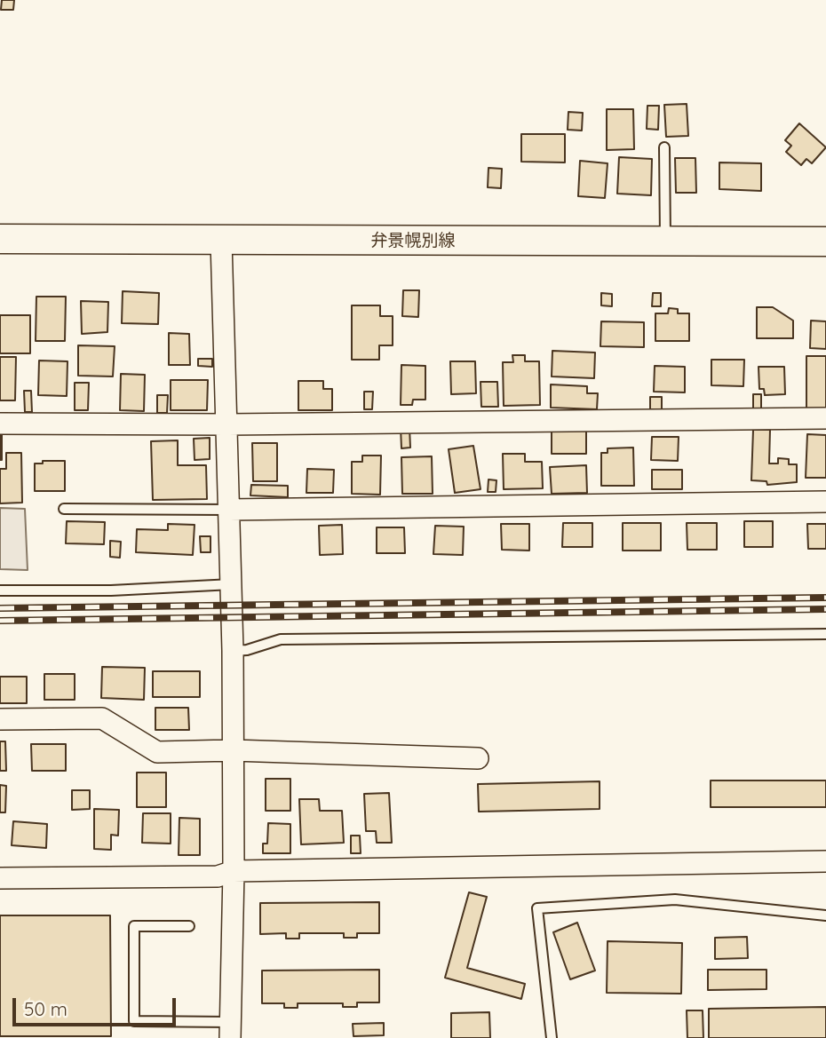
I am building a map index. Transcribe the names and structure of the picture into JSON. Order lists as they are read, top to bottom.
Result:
{
  "streets": {
    "main road": ["弁景幌別線"]
  },
  "scale_bar": "50 m"
}
